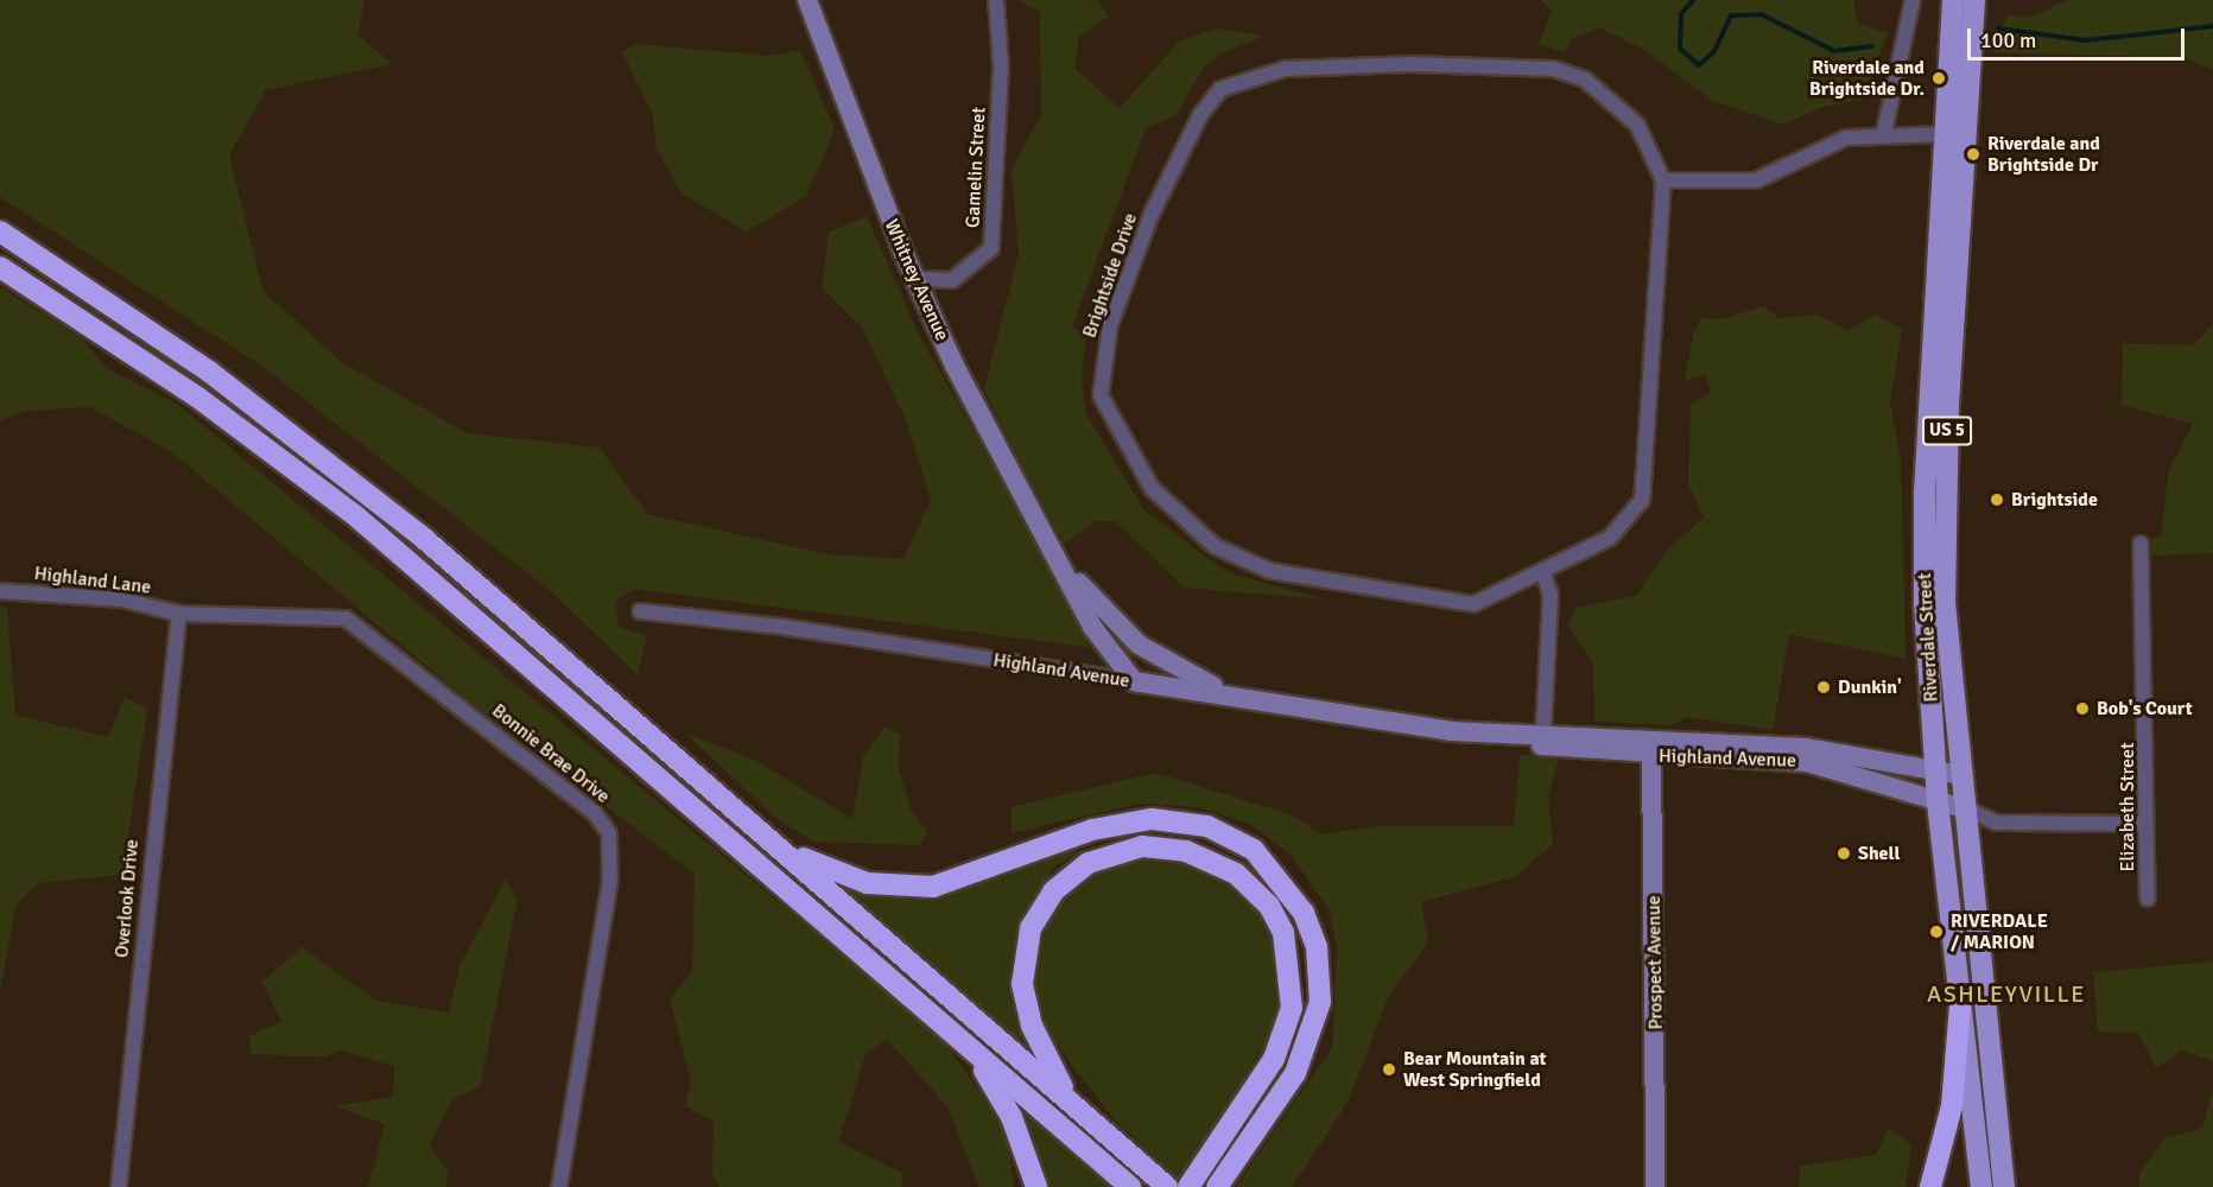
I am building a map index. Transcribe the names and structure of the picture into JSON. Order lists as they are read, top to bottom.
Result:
{
  "streets": {
    "main road": [
      "Whitney Avenue",
      "US 5",
      "Riverdale Street",
      "Highland Avenue",
      "Prospect Avenue"
    ],
    "street": [
      "Gamelin Street",
      "Brightside Drive",
      "Highland Lane",
      "Bonnie Brae Drive",
      "Elizabeth Street",
      "Overlook Drive"
    ]
  },
  "crossings": [
    ["Gamelin Street", "Whitney Avenue"],
    ["Whitney Avenue", "Highland Avenue"],
    ["US 5", "Riverdale Street"],
    ["Highland Lane", "Bonnie Brae Drive"],
    ["Highland Lane", "Overlook Drive"],
    ["Riverdale Street", "Highland Avenue"],
    ["Highland Avenue", "Prospect Avenue"],
    ["Bonnie Brae Drive", "Overlook Drive"]
  ],
  "districts": ["ASHLEYVILLE"],
  "places": [
    "Riverdale and Brightside Dr.",
    "Riverdale and Brightside Dr",
    "Brightside",
    "Dunkin'",
    "Bob's Court",
    "Shell",
    "RIVERDALE / MARION",
    "Bear Mountain at West Springfield"
  ],
  "scale_bar": "100 m"
}
